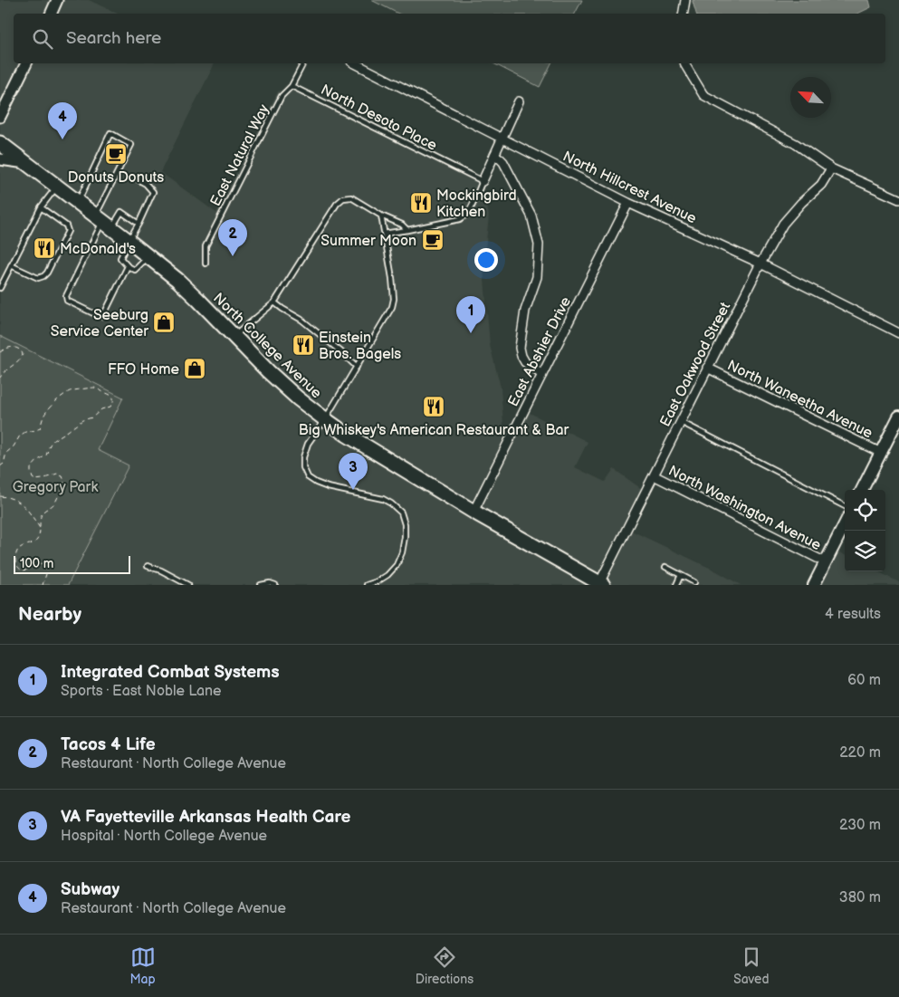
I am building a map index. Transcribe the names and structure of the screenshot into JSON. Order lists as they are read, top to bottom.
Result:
{
  "streets": {
    "main road": ["North College Avenue"],
    "street": [
      "North Hillcrest Avenue",
      "East Abshier Drive",
      "East Oakwood Street",
      "North Waneetha Avenue",
      "North Washington Avenue"
    ],
    "lane": ["North Desoto Place", "East Natural Way"]
  },
  "crossings": [
    ["North Desoto Place", "East Natural Way"],
    ["North Hillcrest Avenue", "East Abshier Drive"],
    ["North Hillcrest Avenue", "East Oakwood Street"],
    ["North College Avenue", "East Abshier Drive"],
    ["North College Avenue", "East Oakwood Street"],
    ["East Oakwood Street", "North Waneetha Avenue"],
    ["East Oakwood Street", "North Washington Avenue"]
  ],
  "parks": ["Gregory Park"],
  "places": {
    "cafe": ["Donuts Donuts", "Summer Moon"],
    "restaurant": [
      "Mockingbird Kitchen",
      "McDonald's",
      "Einstein Bros. Bagels",
      "Big Whiskey's American Restaurant & Bar"
    ],
    "shop": ["Seeburg Service Center", "FFO Home"]
  },
  "scale_bar": "100 m",
  "north": "top left",
  "page": {
    "search": "Search here",
    "pins": [
      "4",
      "2",
      "1",
      "3"
    ],
    "scale": "100 m",
    "heading": ["Nearby", "4 results"],
    "list": [
      {
        "mark": "1",
        "name": "Integrated Combat Systems",
        "note": "Sports · East Noble Lane",
        "value": "60 m"
      },
      {
        "mark": "2",
        "name": "Tacos 4 Life",
        "note": "Restaurant · North College Avenue",
        "value": "220 m"
      },
      {
        "mark": "3",
        "name": "VA Fayetteville Arkansas Health Care",
        "note": "Hospital · North College Avenue",
        "value": "230 m"
      },
      {
        "mark": "4",
        "name": "Subway",
        "note": "Restaurant · North College Avenue",
        "value": "380 m"
      }
    ],
    "nav": ["Map", "Directions", "Saved"]
  }
}
